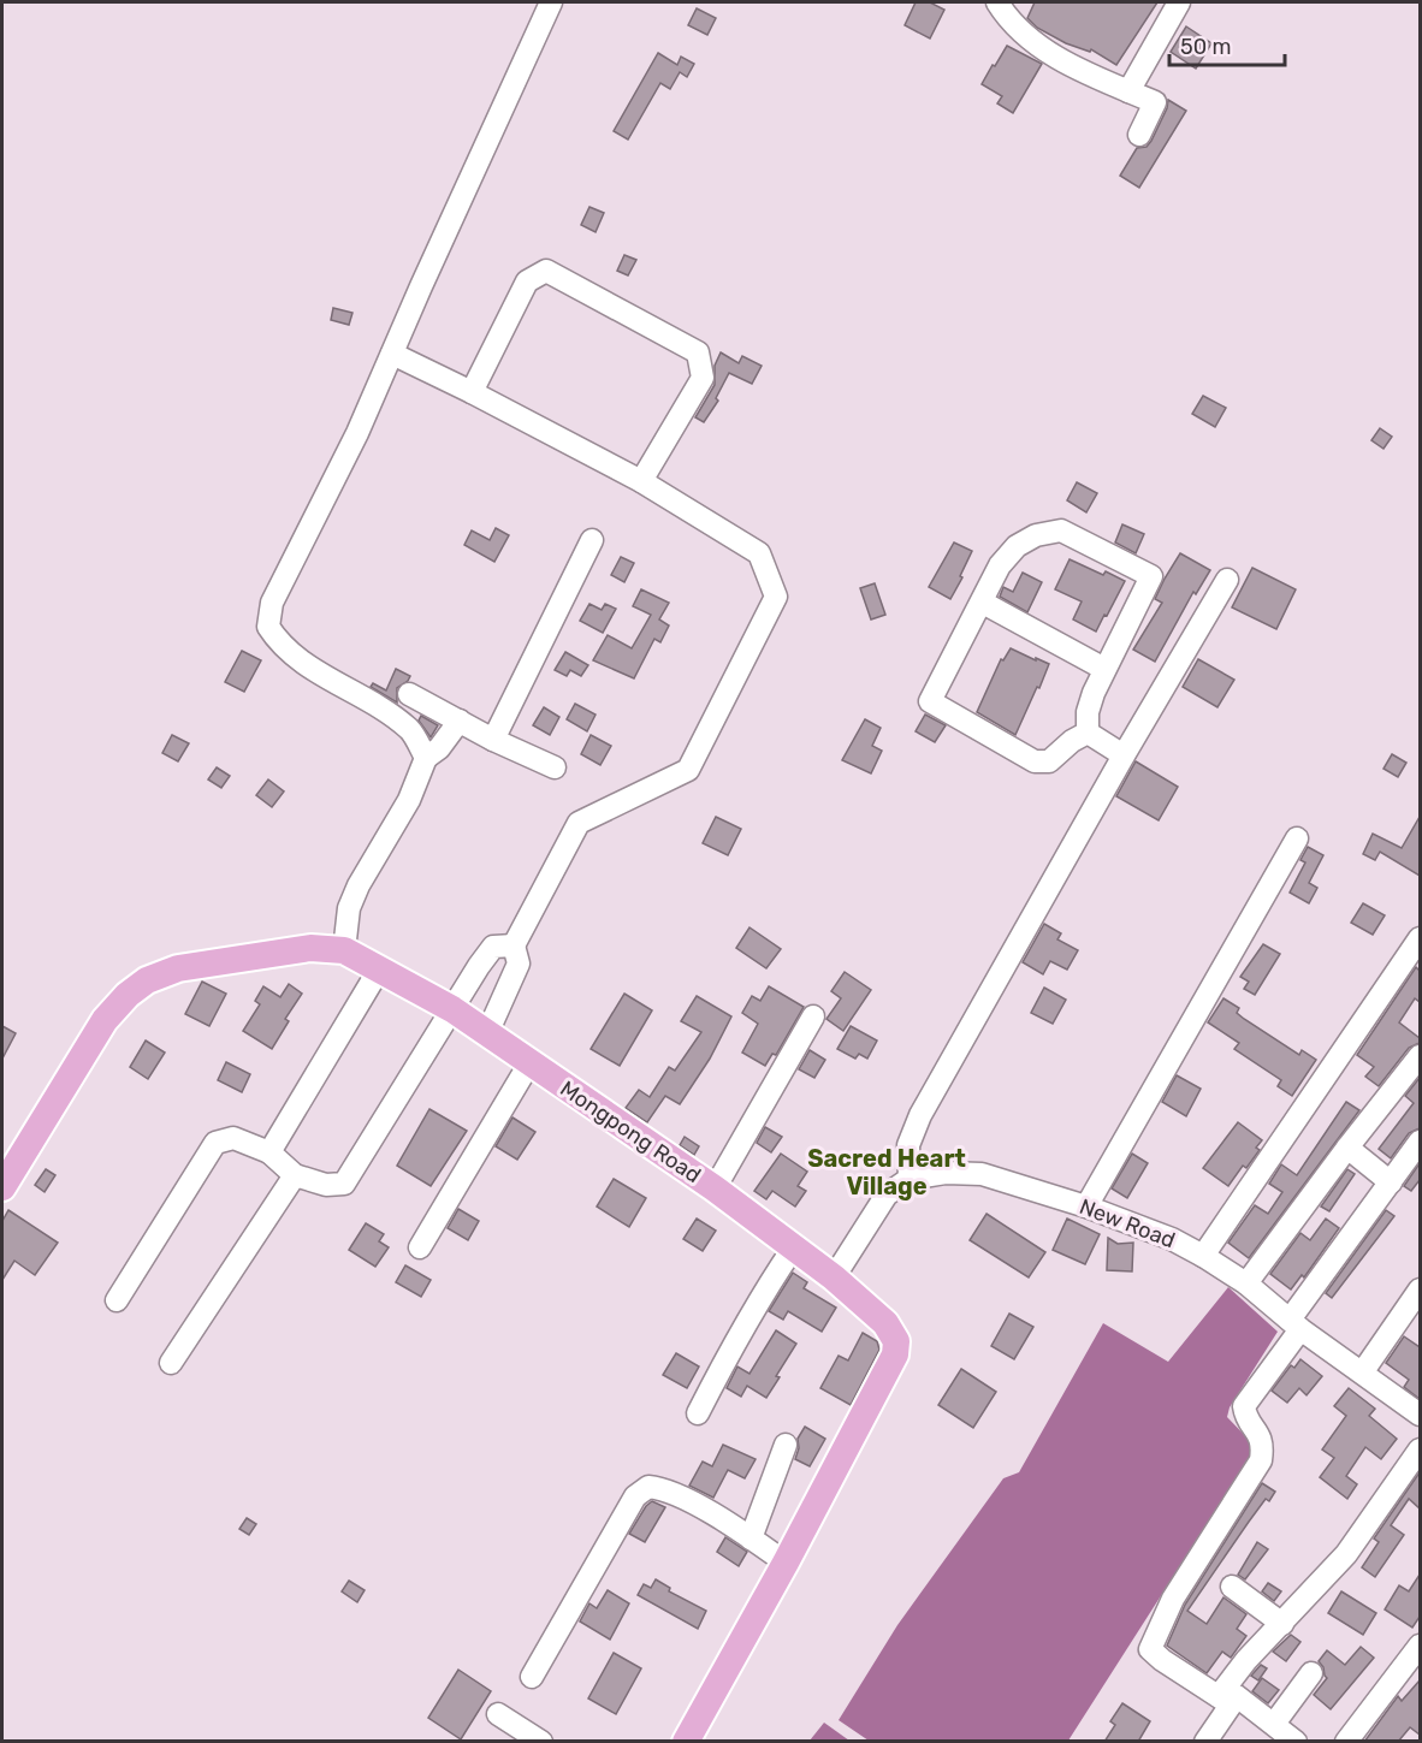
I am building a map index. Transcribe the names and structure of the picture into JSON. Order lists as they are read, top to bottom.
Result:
{
  "streets": {
    "main road": ["Mongpong Road"],
    "street": ["New Road"]
  },
  "districts": ["Sacred Heart Village"],
  "scale_bar": "50 m"
}
